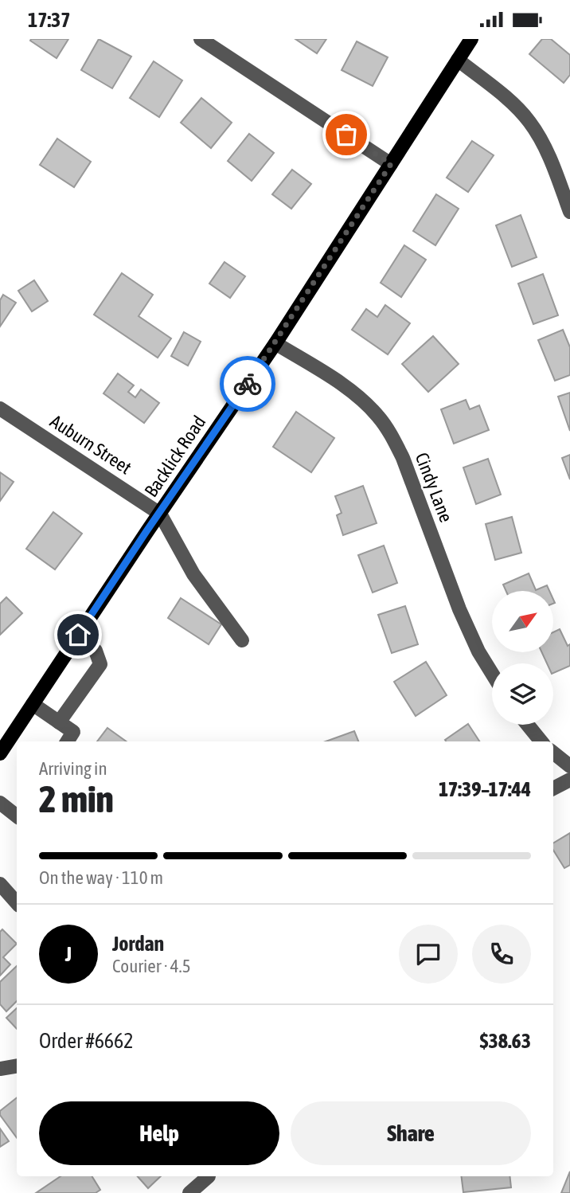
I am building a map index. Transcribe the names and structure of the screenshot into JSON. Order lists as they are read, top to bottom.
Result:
{
  "streets": {
    "main road": ["Backlick Road"],
    "street": ["Auburn Street", "Cindy Lane"]
  },
  "crossings": [
    ["Auburn Street", "Backlick Road"],
    ["Backlick Road", "Cindy Lane"]
  ],
  "north": "top right",
  "page": {
    "status": "17:37",
    "heading": ["2 min", "Arriving in", "17:39–17:44"],
    "panel": [
      "Jordan",
      "Courier · 4.5",
      "Order #6662",
      "$38.63"
    ],
    "bar": "On the way · 110 m",
    "round": "J",
    "buttons": ["Help", "Share"]
  }
}
